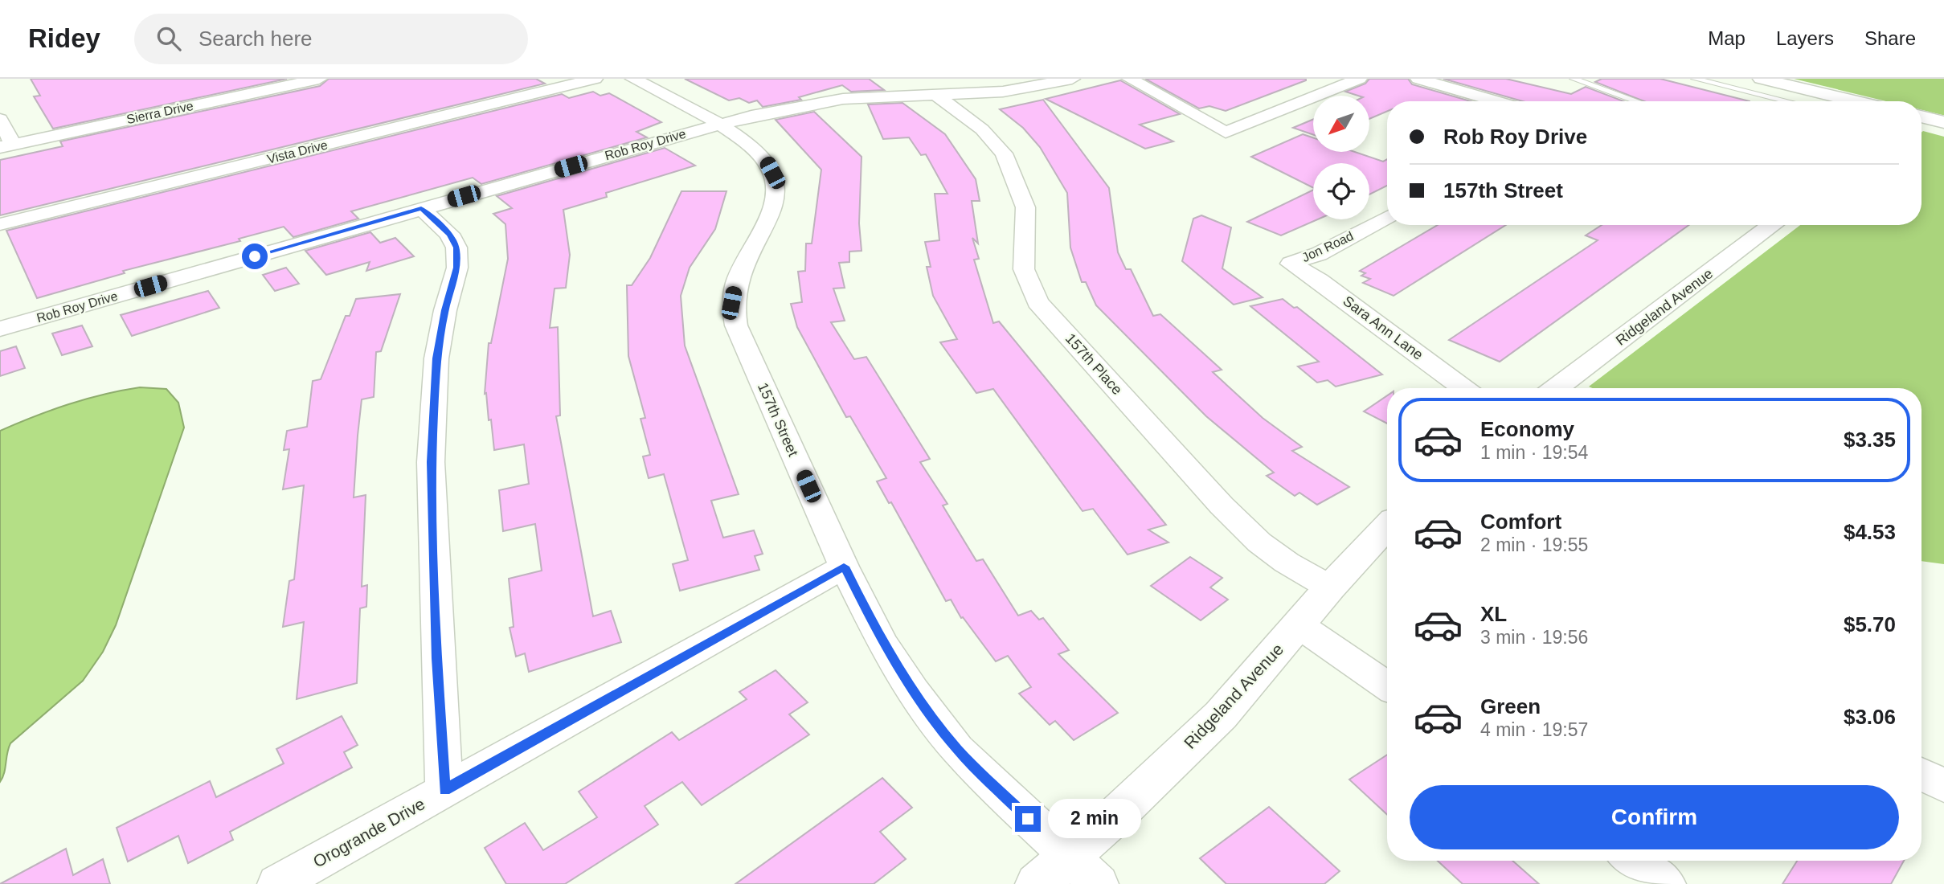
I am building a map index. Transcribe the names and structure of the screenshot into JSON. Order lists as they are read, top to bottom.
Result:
{
  "streets": {
    "street": [
      "Sierra Drive",
      "Rob Roy Drive",
      "Vista Drive",
      "Jon Road",
      "Ridgeland Avenue",
      "Sara Ann Lane",
      "157th Place",
      "157th Street",
      "Orogrande Drive"
    ]
  },
  "crossings": [
    ["Rob Roy Drive", "157th Place"],
    ["Rob Roy Drive", "157th Street"],
    ["Jon Road", "Sara Ann Lane"],
    ["Ridgeland Avenue", "157th Place"],
    ["Ridgeland Avenue", "157th Street"],
    ["157th Street", "Orogrande Drive"]
  ],
  "north": "bottom left",
  "page": {
    "header": "Ridey",
    "search": "Search here",
    "nav": ["Map", "Layers", "Share"],
    "banner": ["Rob Roy Drive", "157th Street"],
    "list": [
      {
        "name": "Economy",
        "note": "1 min · 19:54",
        "value": "$3.35"
      },
      {
        "name": "Comfort",
        "note": "2 min · 19:55",
        "value": "$4.53"
      },
      {
        "name": "XL",
        "note": "3 min · 19:56",
        "value": "$5.70"
      },
      {
        "name": "Green",
        "note": "4 min · 19:57",
        "value": "$3.06"
      }
    ],
    "buttons": "Confirm",
    "bubble": "2 min"
  }
}
